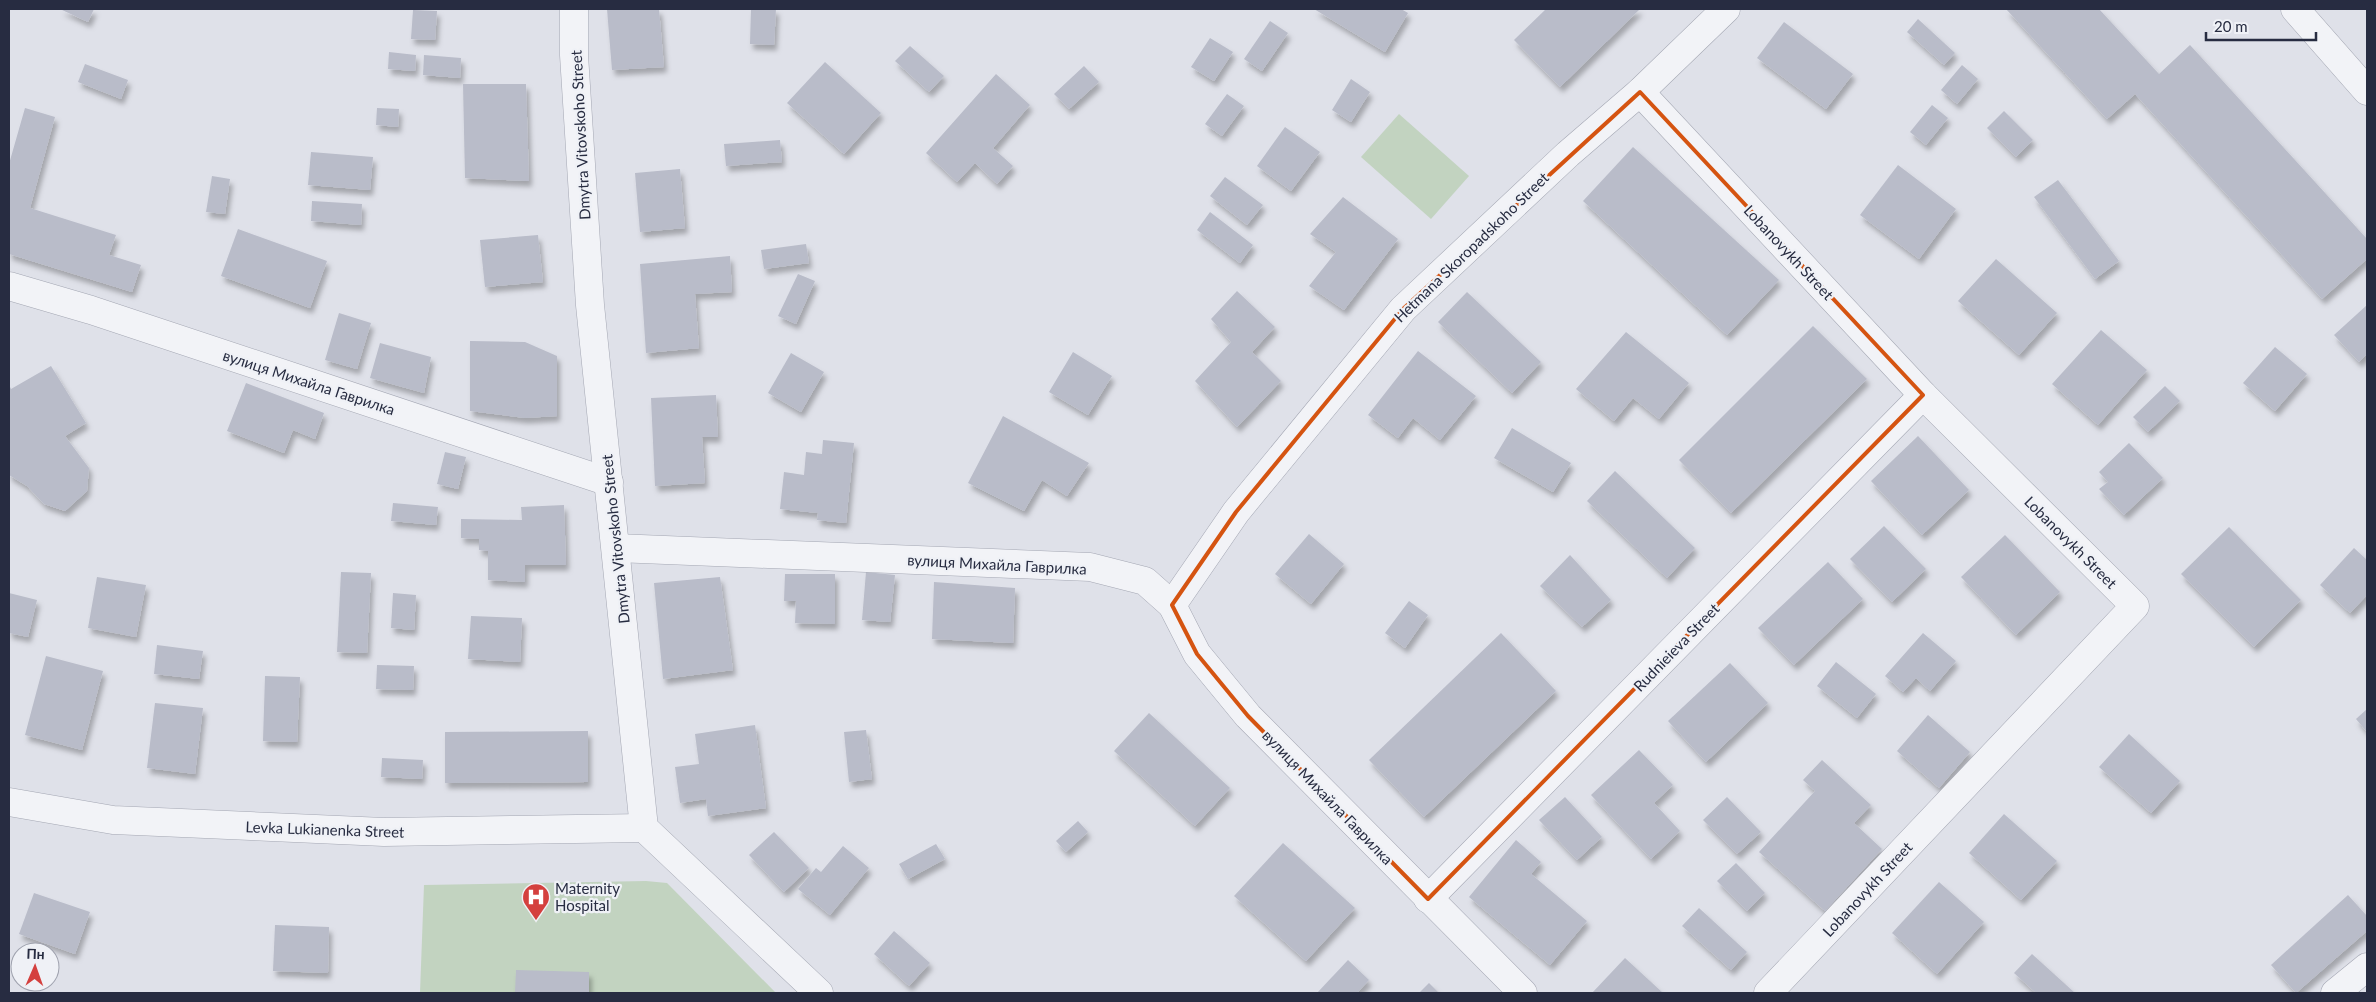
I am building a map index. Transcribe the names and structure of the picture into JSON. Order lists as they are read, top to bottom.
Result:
{
  "streets": {
    "street": [
      "Dmytra Vitovskoho Street",
      "Hetmana Skoropadskoho Street",
      "Lobanovykh Street",
      "вулиця Михайла Гаврилка",
      "Rudnieieva Street",
      "Levka Lukianenka Street"
    ]
  },
  "crossings": [
    ["Dmytra Vitovskoho Street", "вулиця Михайла Гаврилка"],
    ["Dmytra Vitovskoho Street", "Levka Lukianenka Street"],
    ["Hetmana Skoropadskoho Street", "Lobanovykh Street"],
    ["Hetmana Skoropadskoho Street", "вулиця Михайла Гаврилка"],
    ["Lobanovykh Street", "Rudnieieva Street"],
    ["вулиця Михайла Гаврилка", "Rudnieieva Street"]
  ],
  "places": {
    "hospital": ["Maternity Hospital"]
  },
  "scale_bar": "20 m",
  "north": "top"
}
